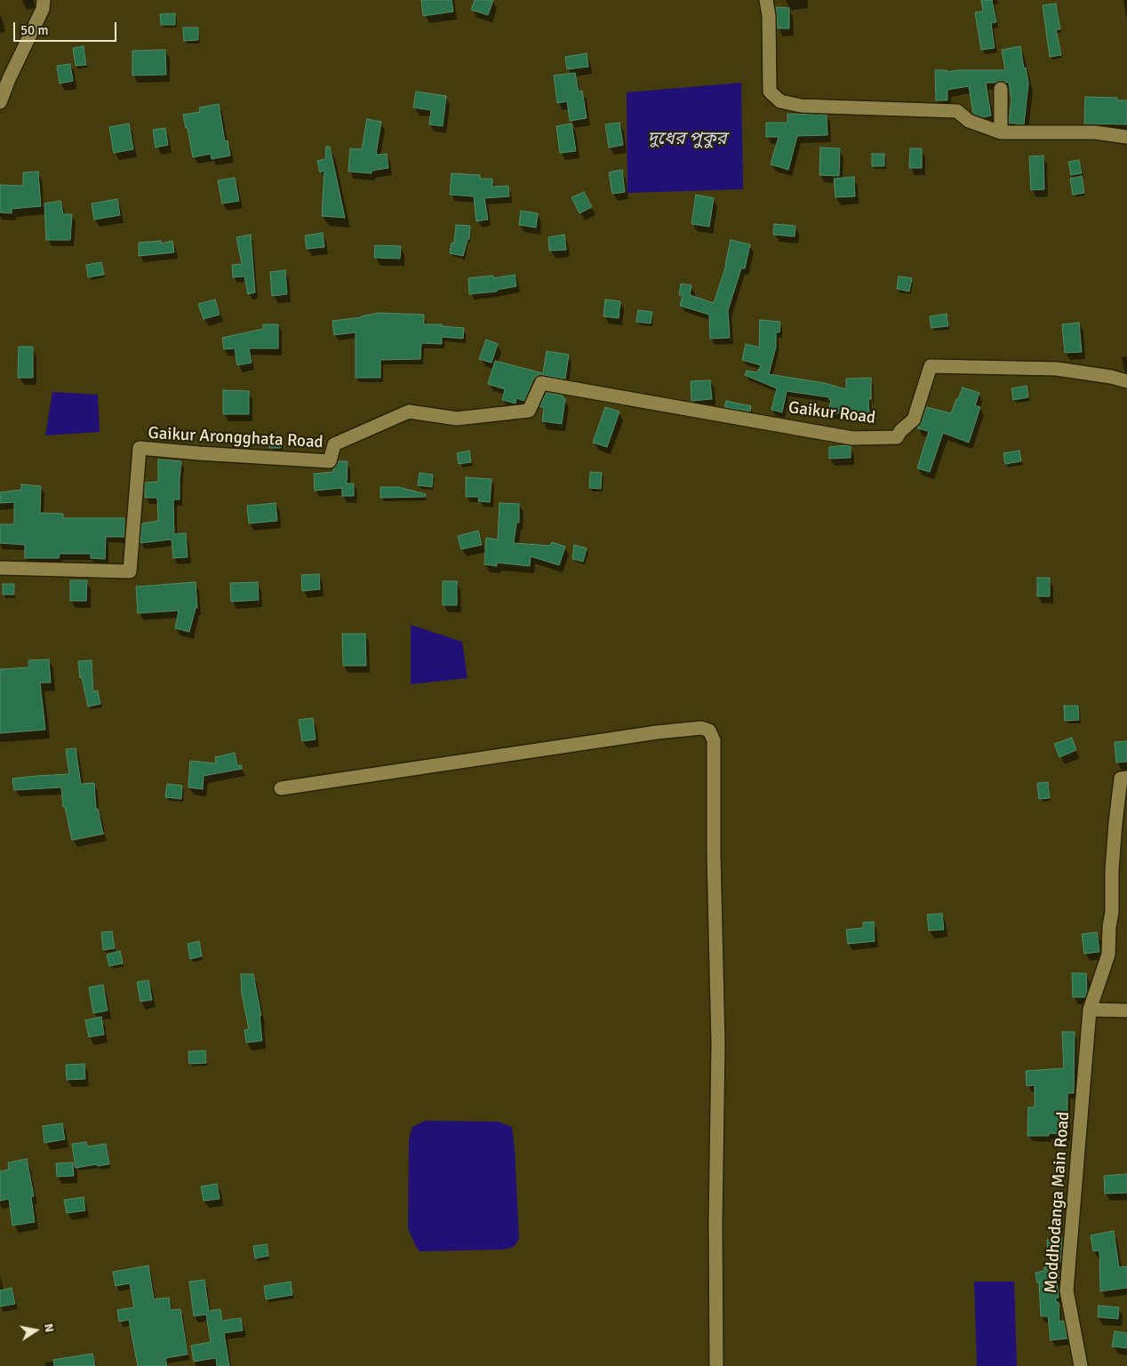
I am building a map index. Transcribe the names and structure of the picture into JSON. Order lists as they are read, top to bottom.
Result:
{
  "streets": {
    "street": ["Gaikur Road", "Gaikur Arongghata Road", "Moddhodanga Main Road"]
  },
  "crossings": [
    ["Gaikur Road", "Gaikur Arongghata Road"]
  ],
  "water": ["দুধের পুকুর"],
  "scale_bar": "50 m",
  "north": "right"
}
